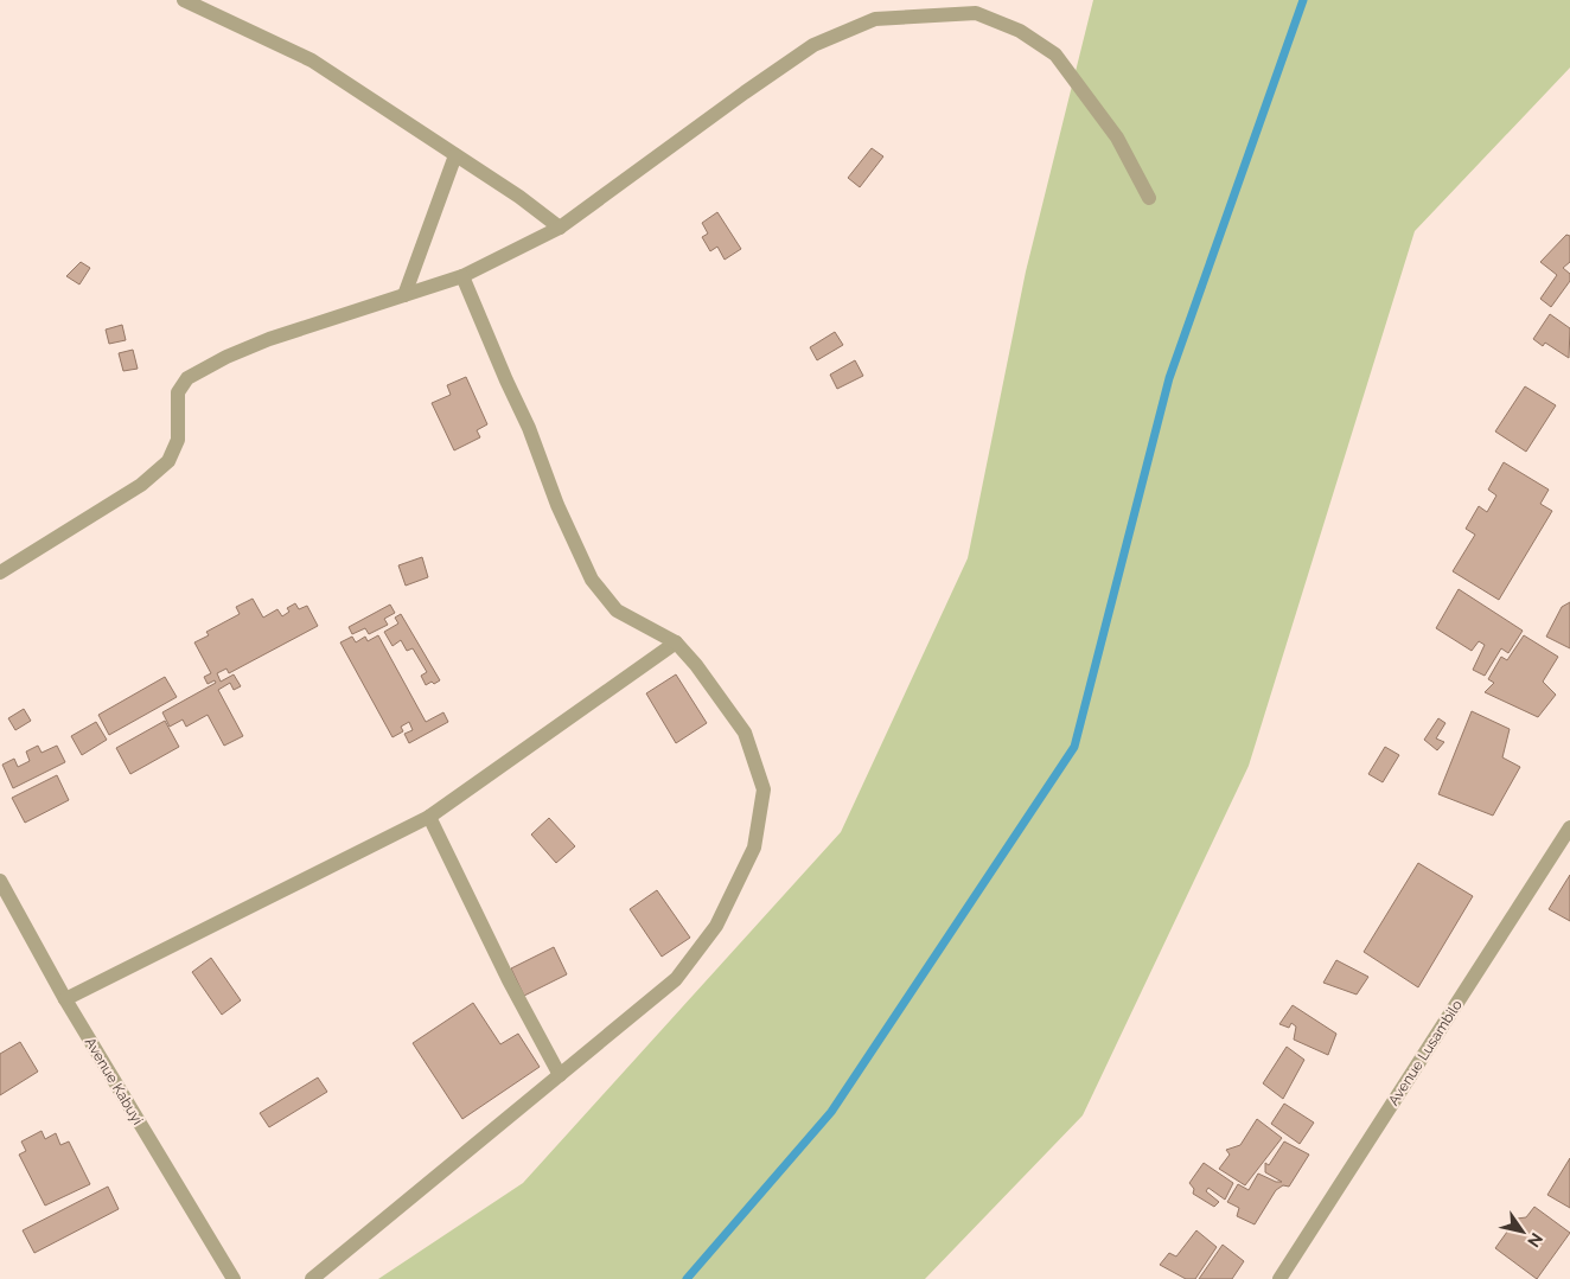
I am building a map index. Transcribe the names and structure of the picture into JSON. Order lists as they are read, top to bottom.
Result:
{
  "streets": {
    "street": ["Avenue Lusambilo", "Avenue Kabuyi"]
  },
  "north": "bottom right"
}
